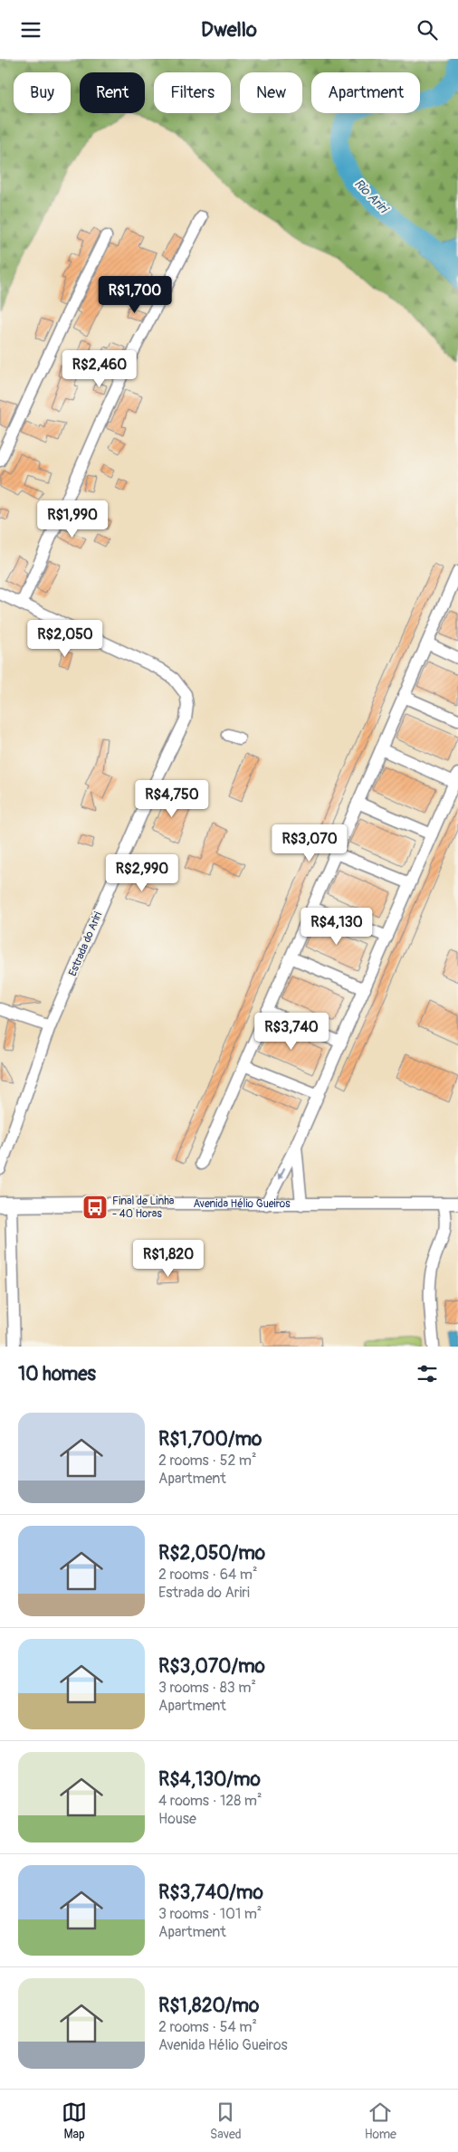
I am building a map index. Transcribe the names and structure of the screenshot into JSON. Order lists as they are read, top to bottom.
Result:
{
  "streets": {
    "main road": ["Avenida Hélio Gueiros"],
    "street": ["Estrada do Ariri"]
  },
  "water": ["Rio Ariri"],
  "places": {
    "bus stop": ["Final de Linha - 40 Horas"]
  },
  "page": {
    "header": "Dwello",
    "chip": [
      "Buy",
      "Rent",
      "Filters",
      "New",
      "Apartment"
    ],
    "price": [
      "R$1,700",
      "R$2,460",
      "R$1,990",
      "R$2,050",
      "R$4,750",
      "R$3,070",
      "R$2,990",
      "R$4,130",
      "R$3,740",
      "R$1,820"
    ],
    "heading": "10 homes",
    "list": [
      {
        "name": "R$1,700/mo",
        "note": "2 rooms · 52 m² · Apartment"
      },
      {
        "name": "R$2,050/mo",
        "note": "2 rooms · 64 m² · Estrada do Ariri"
      },
      {
        "name": "R$3,070/mo",
        "note": "3 rooms · 83 m² · Apartment"
      },
      {
        "name": "R$4,130/mo",
        "note": "4 rooms · 128 m² · House"
      },
      {
        "name": "R$3,740/mo",
        "note": "3 rooms · 101 m² · Apartment"
      },
      {
        "name": "R$1,820/mo",
        "note": "2 rooms · 54 m² · Avenida Hélio Gueiros"
      }
    ],
    "tabs": ["Map", "Saved", "Home"]
  }
}
